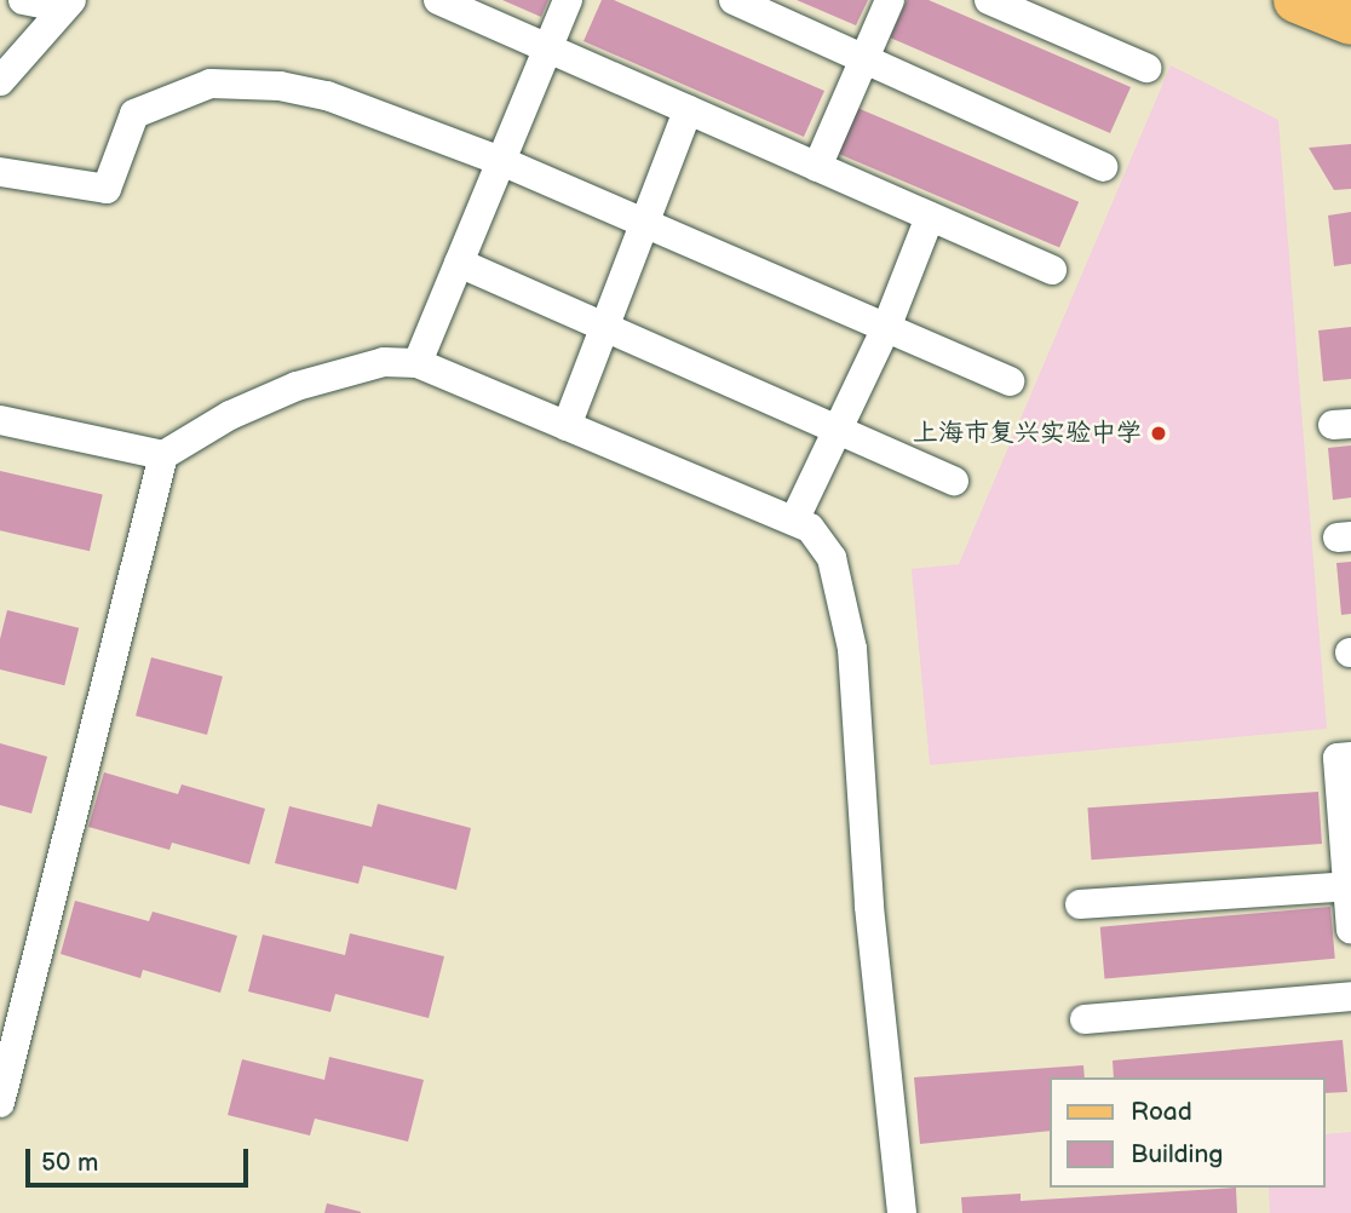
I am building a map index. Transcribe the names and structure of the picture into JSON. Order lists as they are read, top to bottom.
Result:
{
  "places": ["上海市复兴实验中学"],
  "legend": ["Road", "Building"],
  "scale_bar": "50 m"
}
